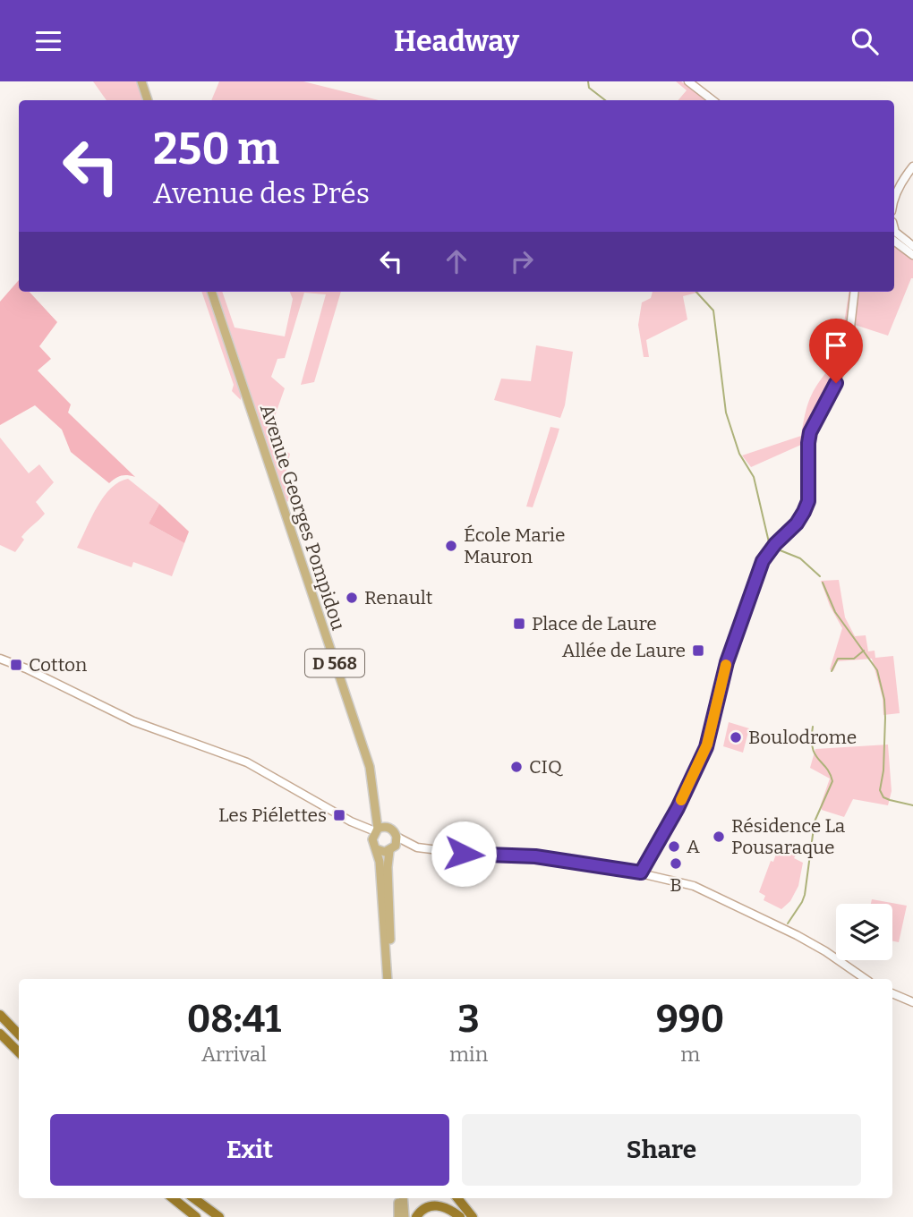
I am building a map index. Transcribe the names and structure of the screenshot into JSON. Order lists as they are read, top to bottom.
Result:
{
  "streets": {
    "main road": ["Avenue Georges Pompidou", "D 568"]
  },
  "places": {
    "other": [
      "École Marie Mauron",
      "Renault",
      "Boulodrome",
      "CIQ",
      "Résidence La Pousaraque",
      "A",
      "B"
    ],
    "transit": [
      "Place de Laure",
      "Allée de Laure",
      "Cotton",
      "Les Piélettes"
    ]
  },
  "page": {
    "header": "Headway",
    "turn": ["250 m", "Avenue des Prés"],
    "eta": [
      "08:41",
      "Arrival",
      "3",
      "min",
      "990",
      "m"
    ],
    "buttons": ["Exit", "Share"]
  }
}
